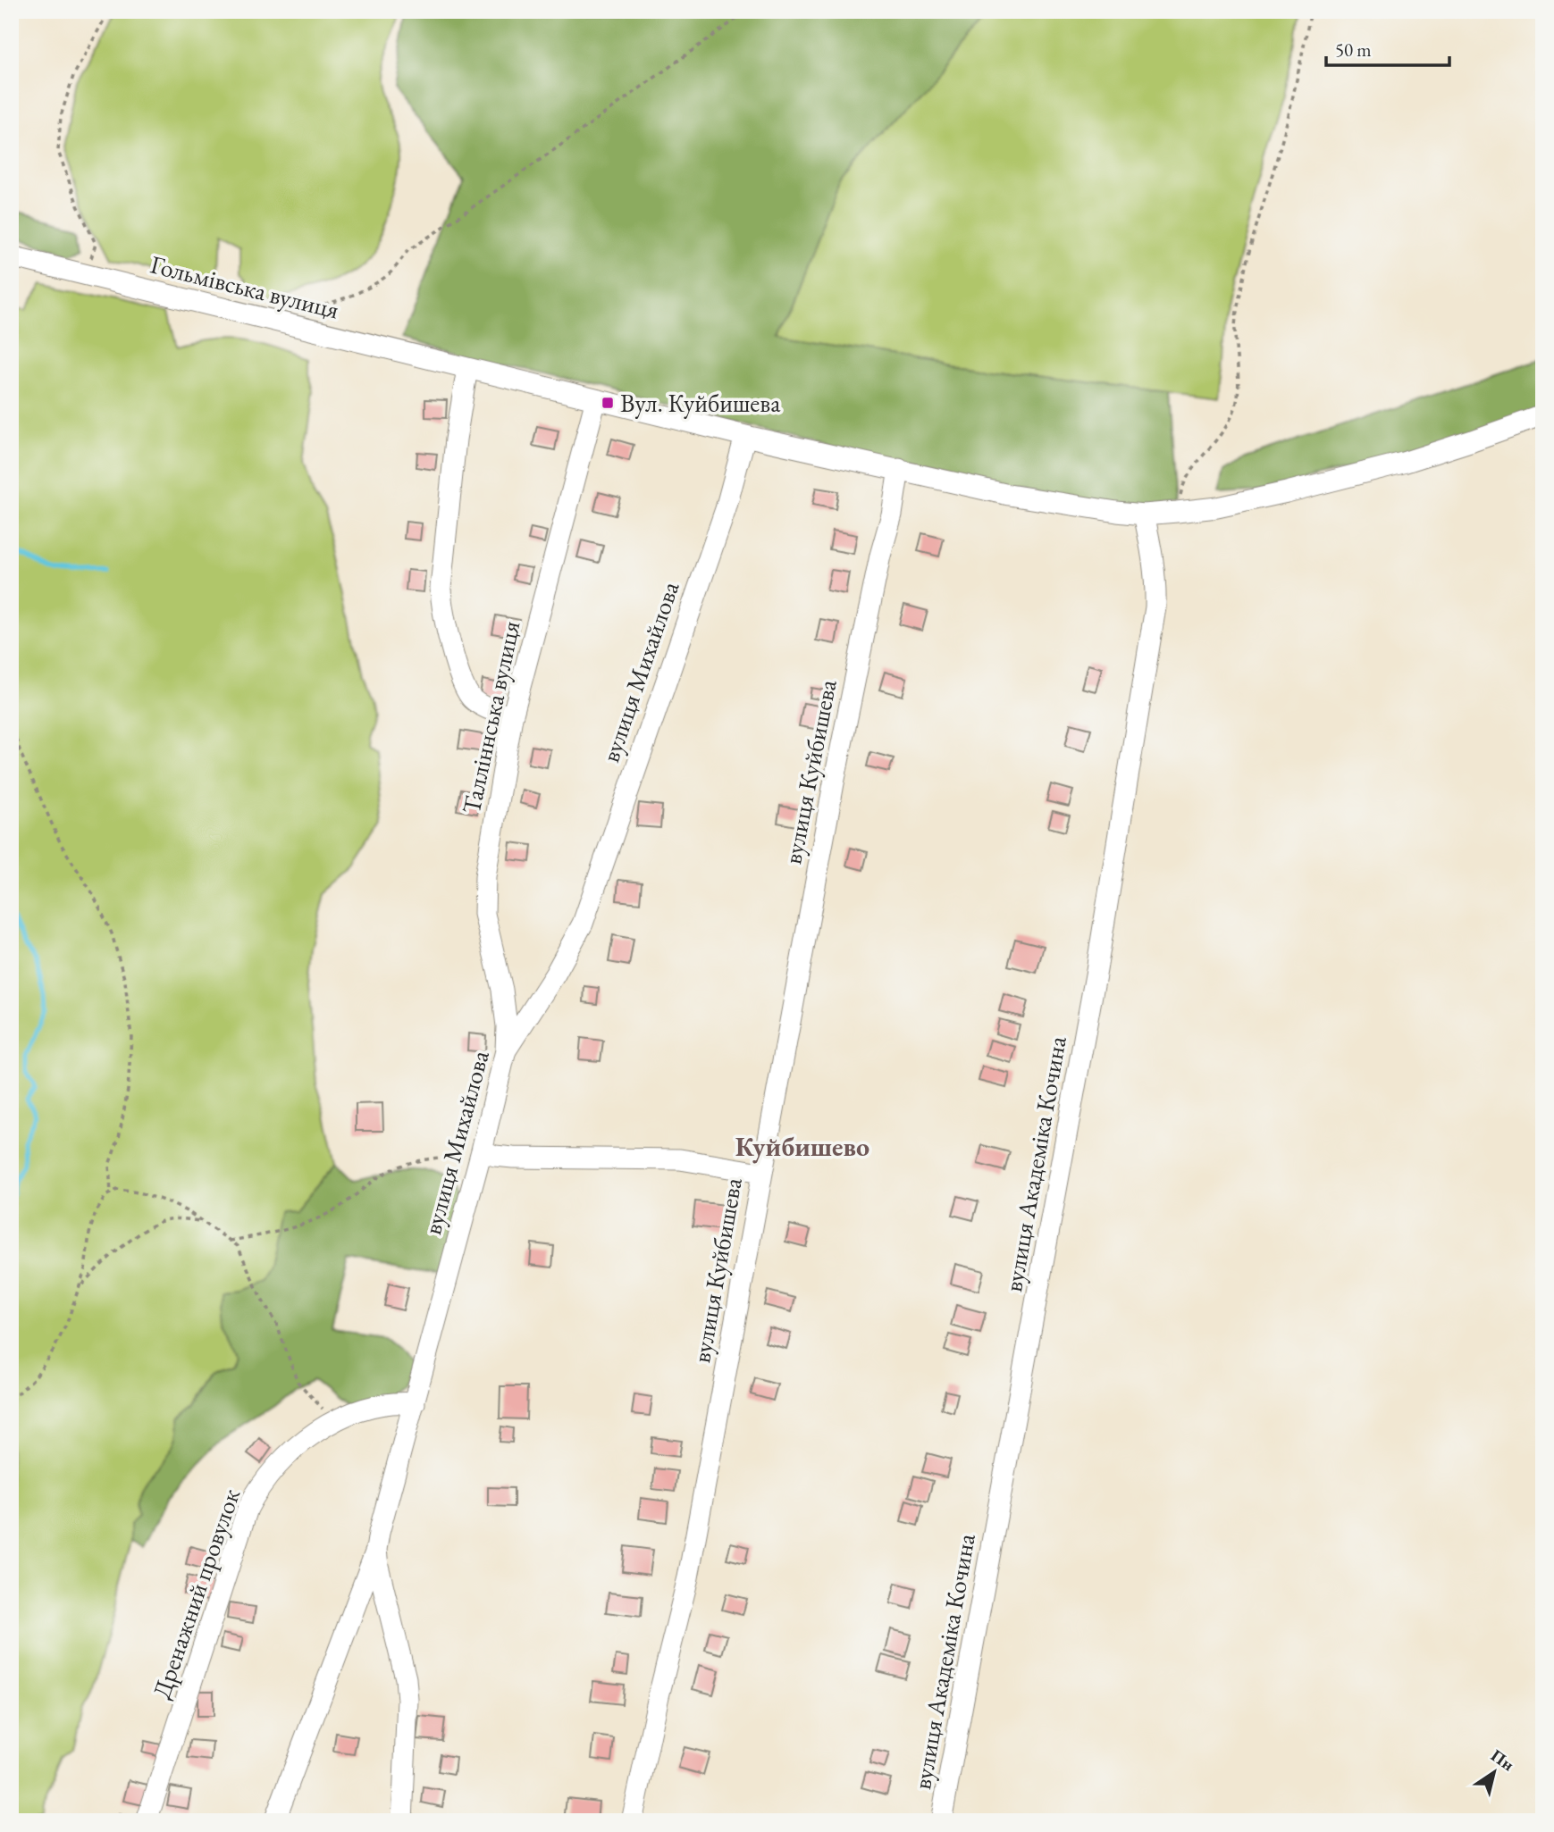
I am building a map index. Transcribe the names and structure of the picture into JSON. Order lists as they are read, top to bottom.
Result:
{
  "streets": {
    "street": [
      "Гольмівська вулиця",
      "вулиця Михайлова",
      "Талліннська вулиця",
      "вулиця Куйбишева",
      "вулиця Академіка Кочина",
      "Дренажний провулок"
    ]
  },
  "crossings": [
    ["Гольмівська вулиця", "вулиця Михайлова"],
    ["Гольмівська вулиця", "Талліннська вулиця"],
    ["Гольмівська вулиця", "вулиця Куйбишева"],
    ["Гольмівська вулиця", "вулиця Академіка Кочина"],
    ["вулиця Михайлова", "Талліннська вулиця"],
    ["вулиця Михайлова", "Дренажний провулок"]
  ],
  "districts": ["Куйбишево"],
  "places": {
    "transit": ["Вул. Куйбишева"]
  },
  "scale_bar": "50 m",
  "north": "top right"
}
